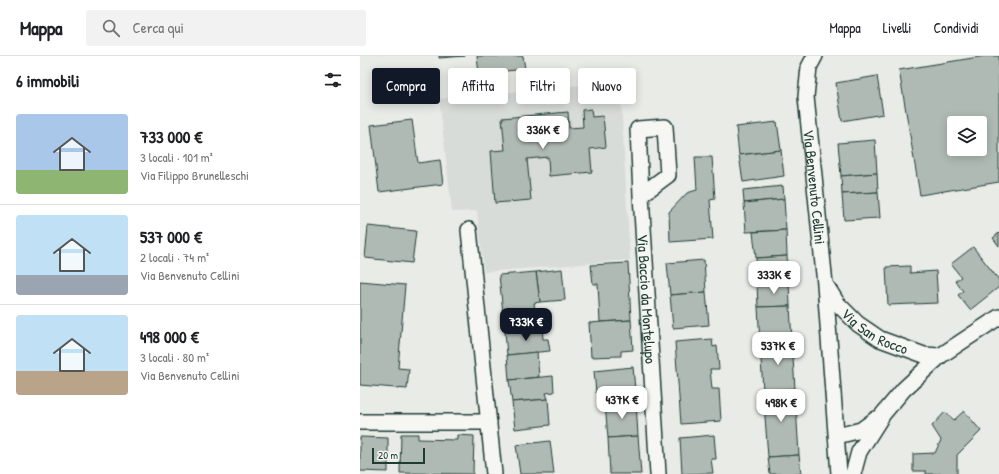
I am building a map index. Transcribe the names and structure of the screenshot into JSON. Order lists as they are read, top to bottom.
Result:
{
  "streets": {
    "street": ["Via Benvenuto Cellini", "Via Baccio da Montelupo", "Via San Rocco"]
  },
  "crossings": [
    ["Via Benvenuto Cellini", "Via San Rocco"]
  ],
  "scale_bar": "20 m",
  "page": {
    "header": "Mappa",
    "search": "Cerca qui",
    "nav": ["Mappa", "Livelli", "Condividi"],
    "heading": "6 immobili",
    "chip": [
      "Compra",
      "Affitta",
      "Filtri",
      "Nuovo"
    ],
    "list": [
      {
        "name": "733 000 €",
        "note": "3 locali · 101 m² · Via Filippo Brunelleschi"
      },
      {
        "name": "537 000 €",
        "note": "2 locali · 74 m² · Via Benvenuto Cellini"
      },
      {
        "name": "498 000 €",
        "note": "3 locali · 80 m² · Via Benvenuto Cellini"
      }
    ],
    "price": [
      "336K €",
      "333K €",
      "733K €",
      "537K €",
      "437K €",
      "498K €"
    ],
    "scale": "20 m"
  }
}
